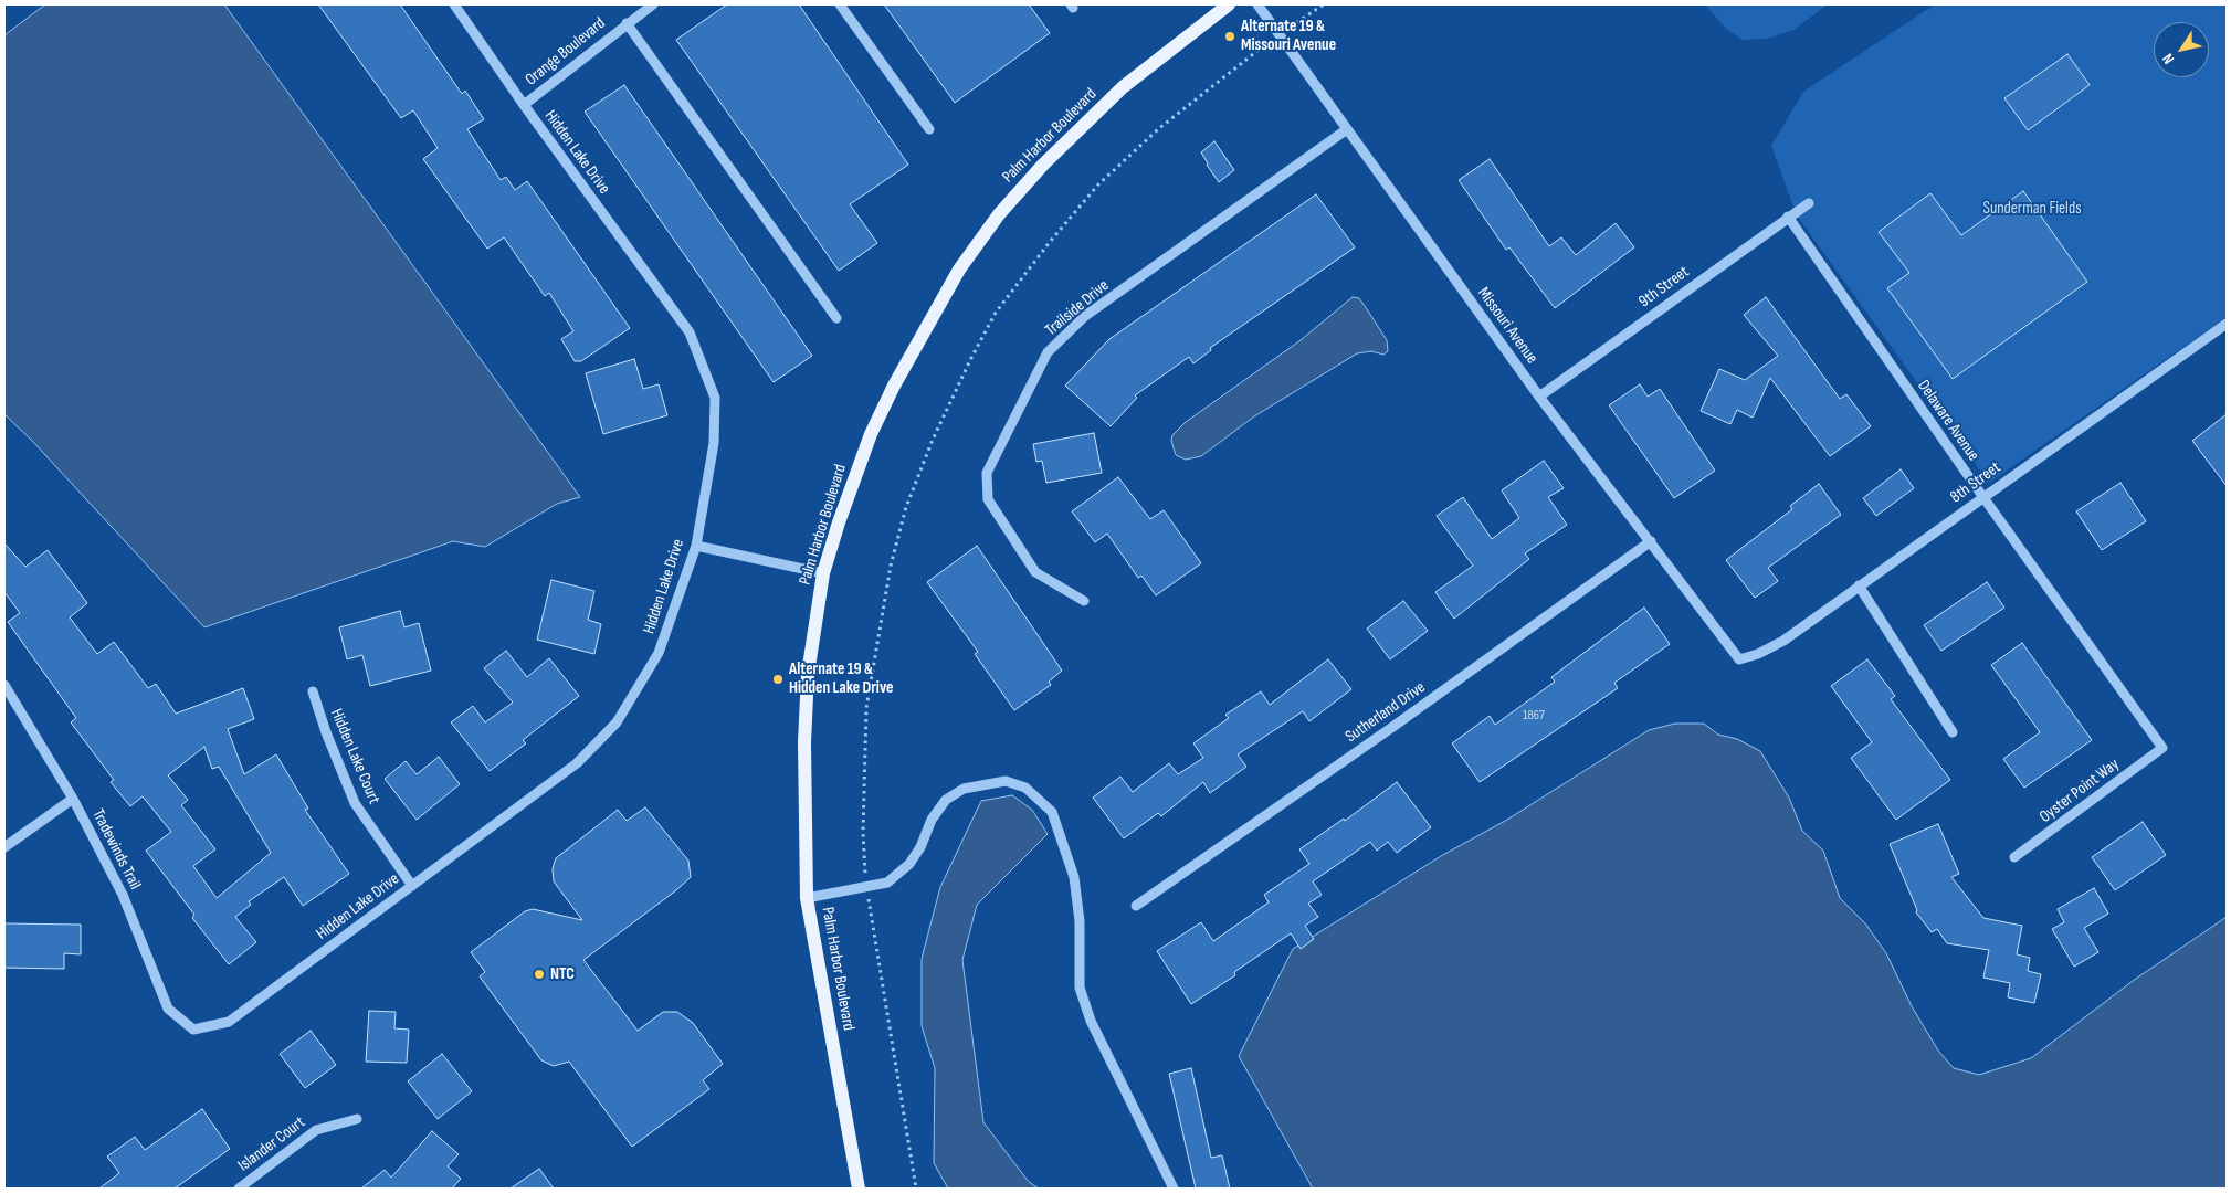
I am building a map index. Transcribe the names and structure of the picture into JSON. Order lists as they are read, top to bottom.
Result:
{
  "streets": {
    "main road": ["Palm Harbor Boulevard"],
    "street": [
      "Orange Boulevard",
      "Hidden Lake Drive",
      "9th Street",
      "Trailside Drive",
      "Missouri Avenue",
      "Delaware Avenue",
      "8th Street",
      "Sutherland Drive",
      "Hidden Lake Court",
      "Oyster Point Way",
      "Tradewinds Trail",
      "Islander Court"
    ]
  },
  "crossings": [
    ["Orange Boulevard", "Hidden Lake Drive"],
    ["Hidden Lake Drive", "Hidden Lake Court"],
    ["Hidden Lake Drive", "Tradewinds Trail"],
    ["9th Street", "Missouri Avenue"],
    ["9th Street", "Delaware Avenue"],
    ["Trailside Drive", "Missouri Avenue"],
    ["Missouri Avenue", "8th Street"],
    ["Missouri Avenue", "Sutherland Drive"],
    ["Delaware Avenue", "8th Street"],
    ["Delaware Avenue", "Oyster Point Way"]
  ],
  "parks": ["Sunderman Fields"],
  "places": ["Alternate 19 & Missouri Avenue", "Alternate 19 & Hidden Lake Drive", "NTC"],
  "house_numbers": ["1867"],
  "north": "bottom left"
}
